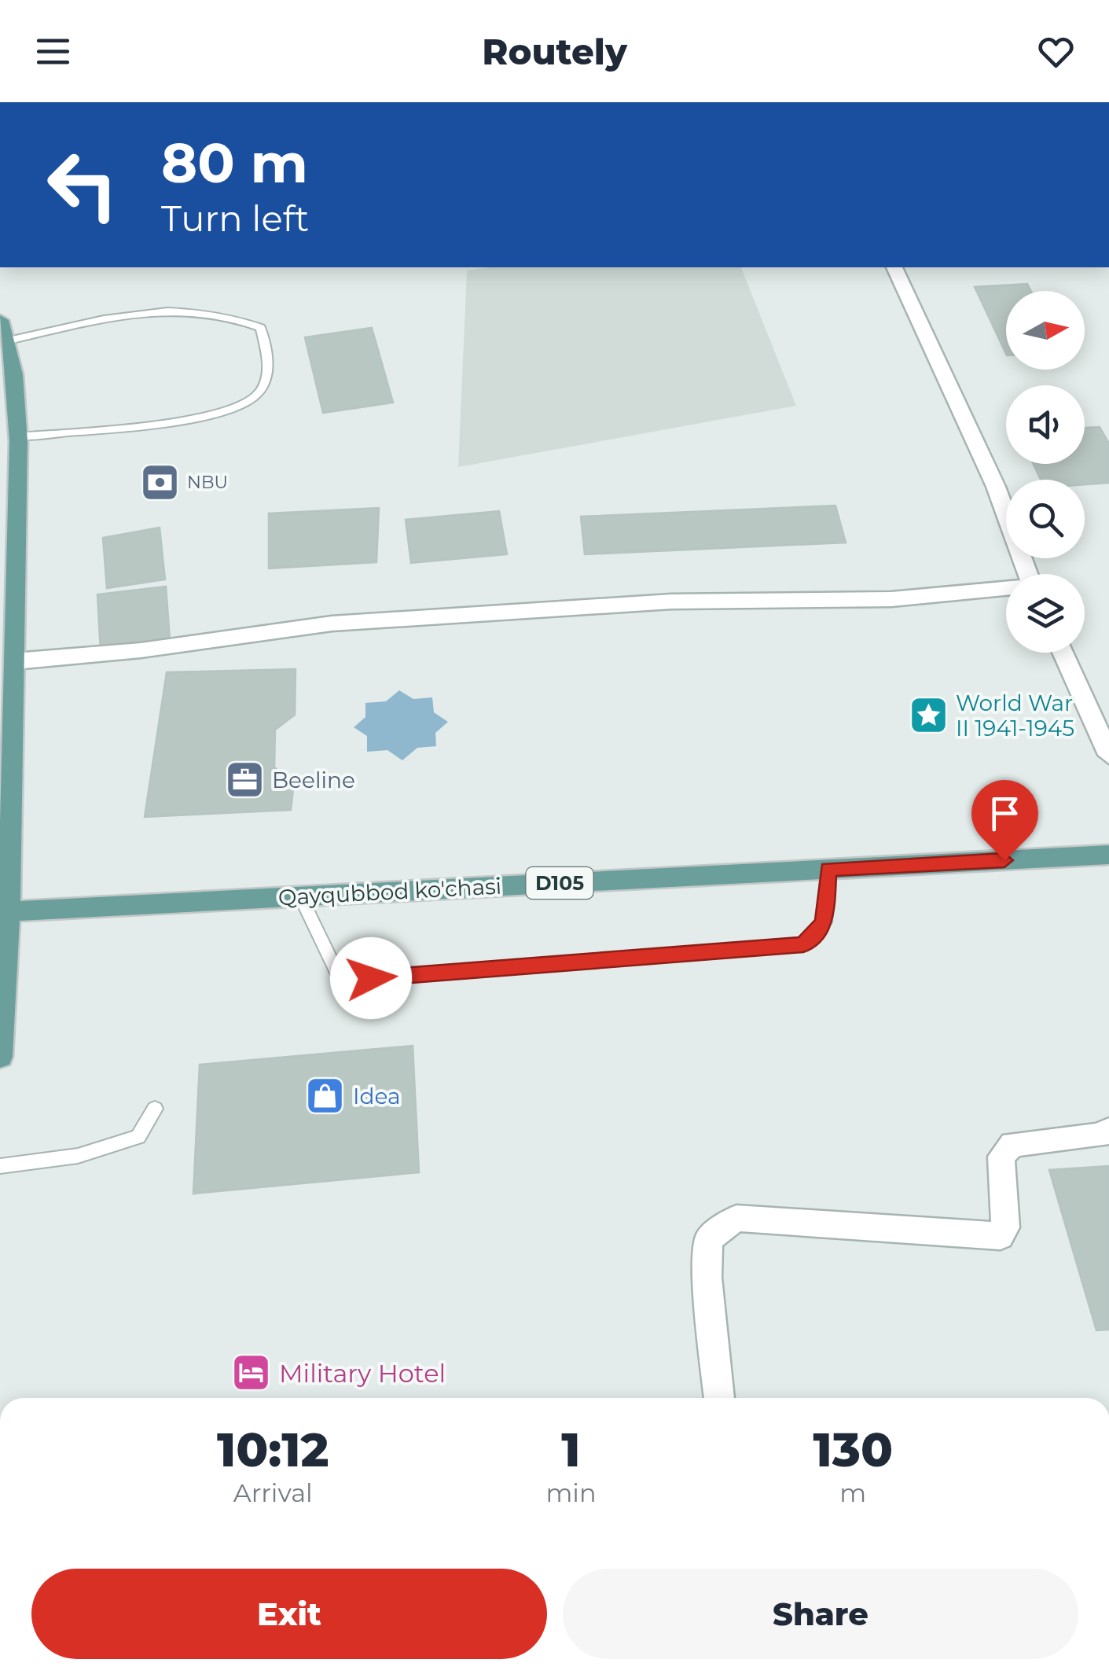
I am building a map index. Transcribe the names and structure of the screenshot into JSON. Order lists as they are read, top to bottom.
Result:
{
  "streets": {
    "main road": ["D105", "Qayqubbod ko'chasi"]
  },
  "places": {
    "bank": ["NBU"],
    "place": ["World War II 1941-1945"],
    "office": ["Beeline"],
    "shop": ["Idea"],
    "hotel": ["Military Hotel"]
  },
  "north": "right",
  "page": {
    "header": "Routely",
    "turn": ["80 m", "Turn left"],
    "eta": [
      "10:12",
      "Arrival",
      "1",
      "min",
      "130",
      "m"
    ],
    "buttons": ["Exit", "Share"]
  }
}
